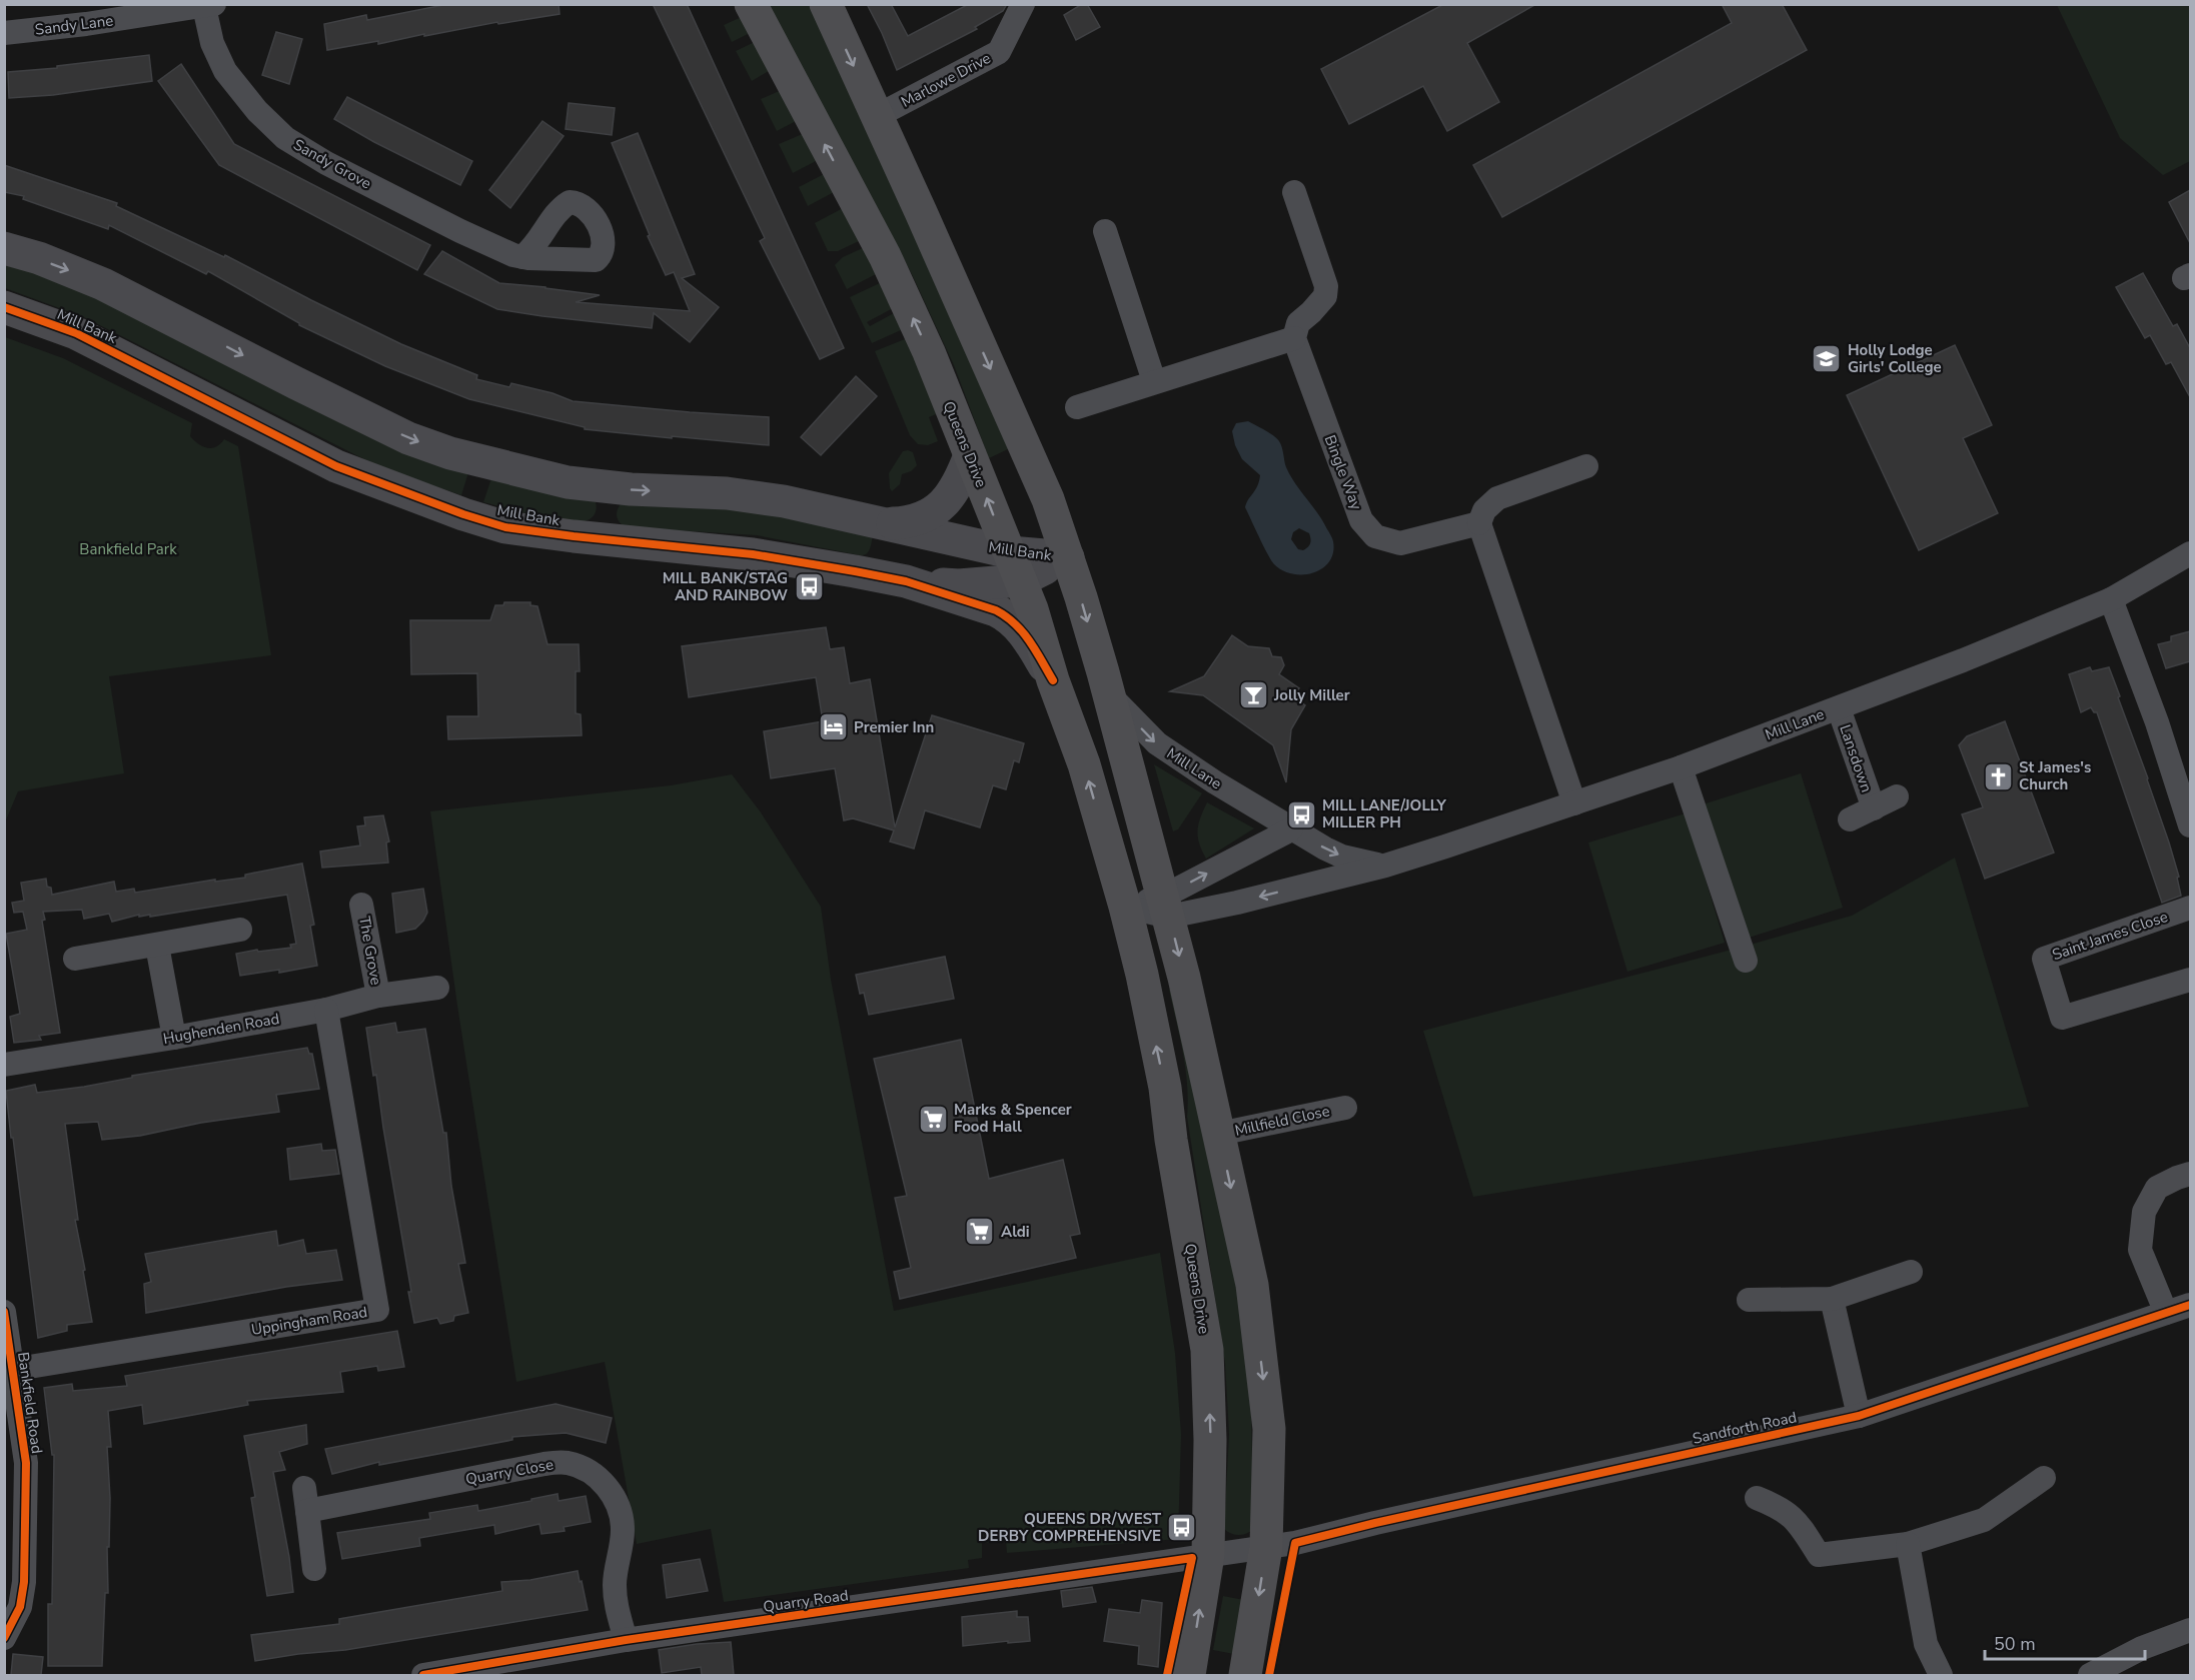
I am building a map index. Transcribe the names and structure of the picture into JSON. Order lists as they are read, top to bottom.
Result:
{
  "streets": {
    "highway": ["Queens Drive"],
    "street": [
      "Sandy Lane",
      "Marlowe Drive",
      "Sandy Grove",
      "Mill Bank",
      "Bingle Way",
      "Mill Lane",
      "Lansdown",
      "Saint James Close",
      "The Grove",
      "Hughenden Road",
      "Millfield Close",
      "Uppingham Road",
      "Bankfield Road",
      "Sandforth Road",
      "Quarry Close",
      "Quarry Road"
    ]
  },
  "crossings": [
    ["Sandy Lane", "Sandy Grove"],
    ["Mill Bank", "Queens Drive"],
    ["Queens Drive", "Mill Lane"],
    ["Queens Drive", "Sandforth Road"],
    ["Queens Drive", "Quarry Road"],
    ["Mill Lane", "Lansdown"],
    ["The Grove", "Hughenden Road"],
    ["Hughenden Road", "Uppingham Road"],
    ["Uppingham Road", "Bankfield Road"],
    ["Sandforth Road", "Quarry Road"],
    ["Quarry Close", "Quarry Road"]
  ],
  "parks": ["Bankfield Park"],
  "places": {
    "school or university": ["Holly Lodge Girls' College"],
    "bus stop": ["MILL BANK/STAG AND RAINBOW", "MILL LANE/JOLLY MILLER PH", "QUEENS DR/WEST DERBY COMPREHENSIVE"],
    "bar": ["Jolly Miller"],
    "hotel": ["Premier Inn"],
    "church": ["St James's Church"],
    "supermarket": ["Marks & Spencer Food Hall", "Aldi"]
  },
  "scale_bar": "50 m"
}
